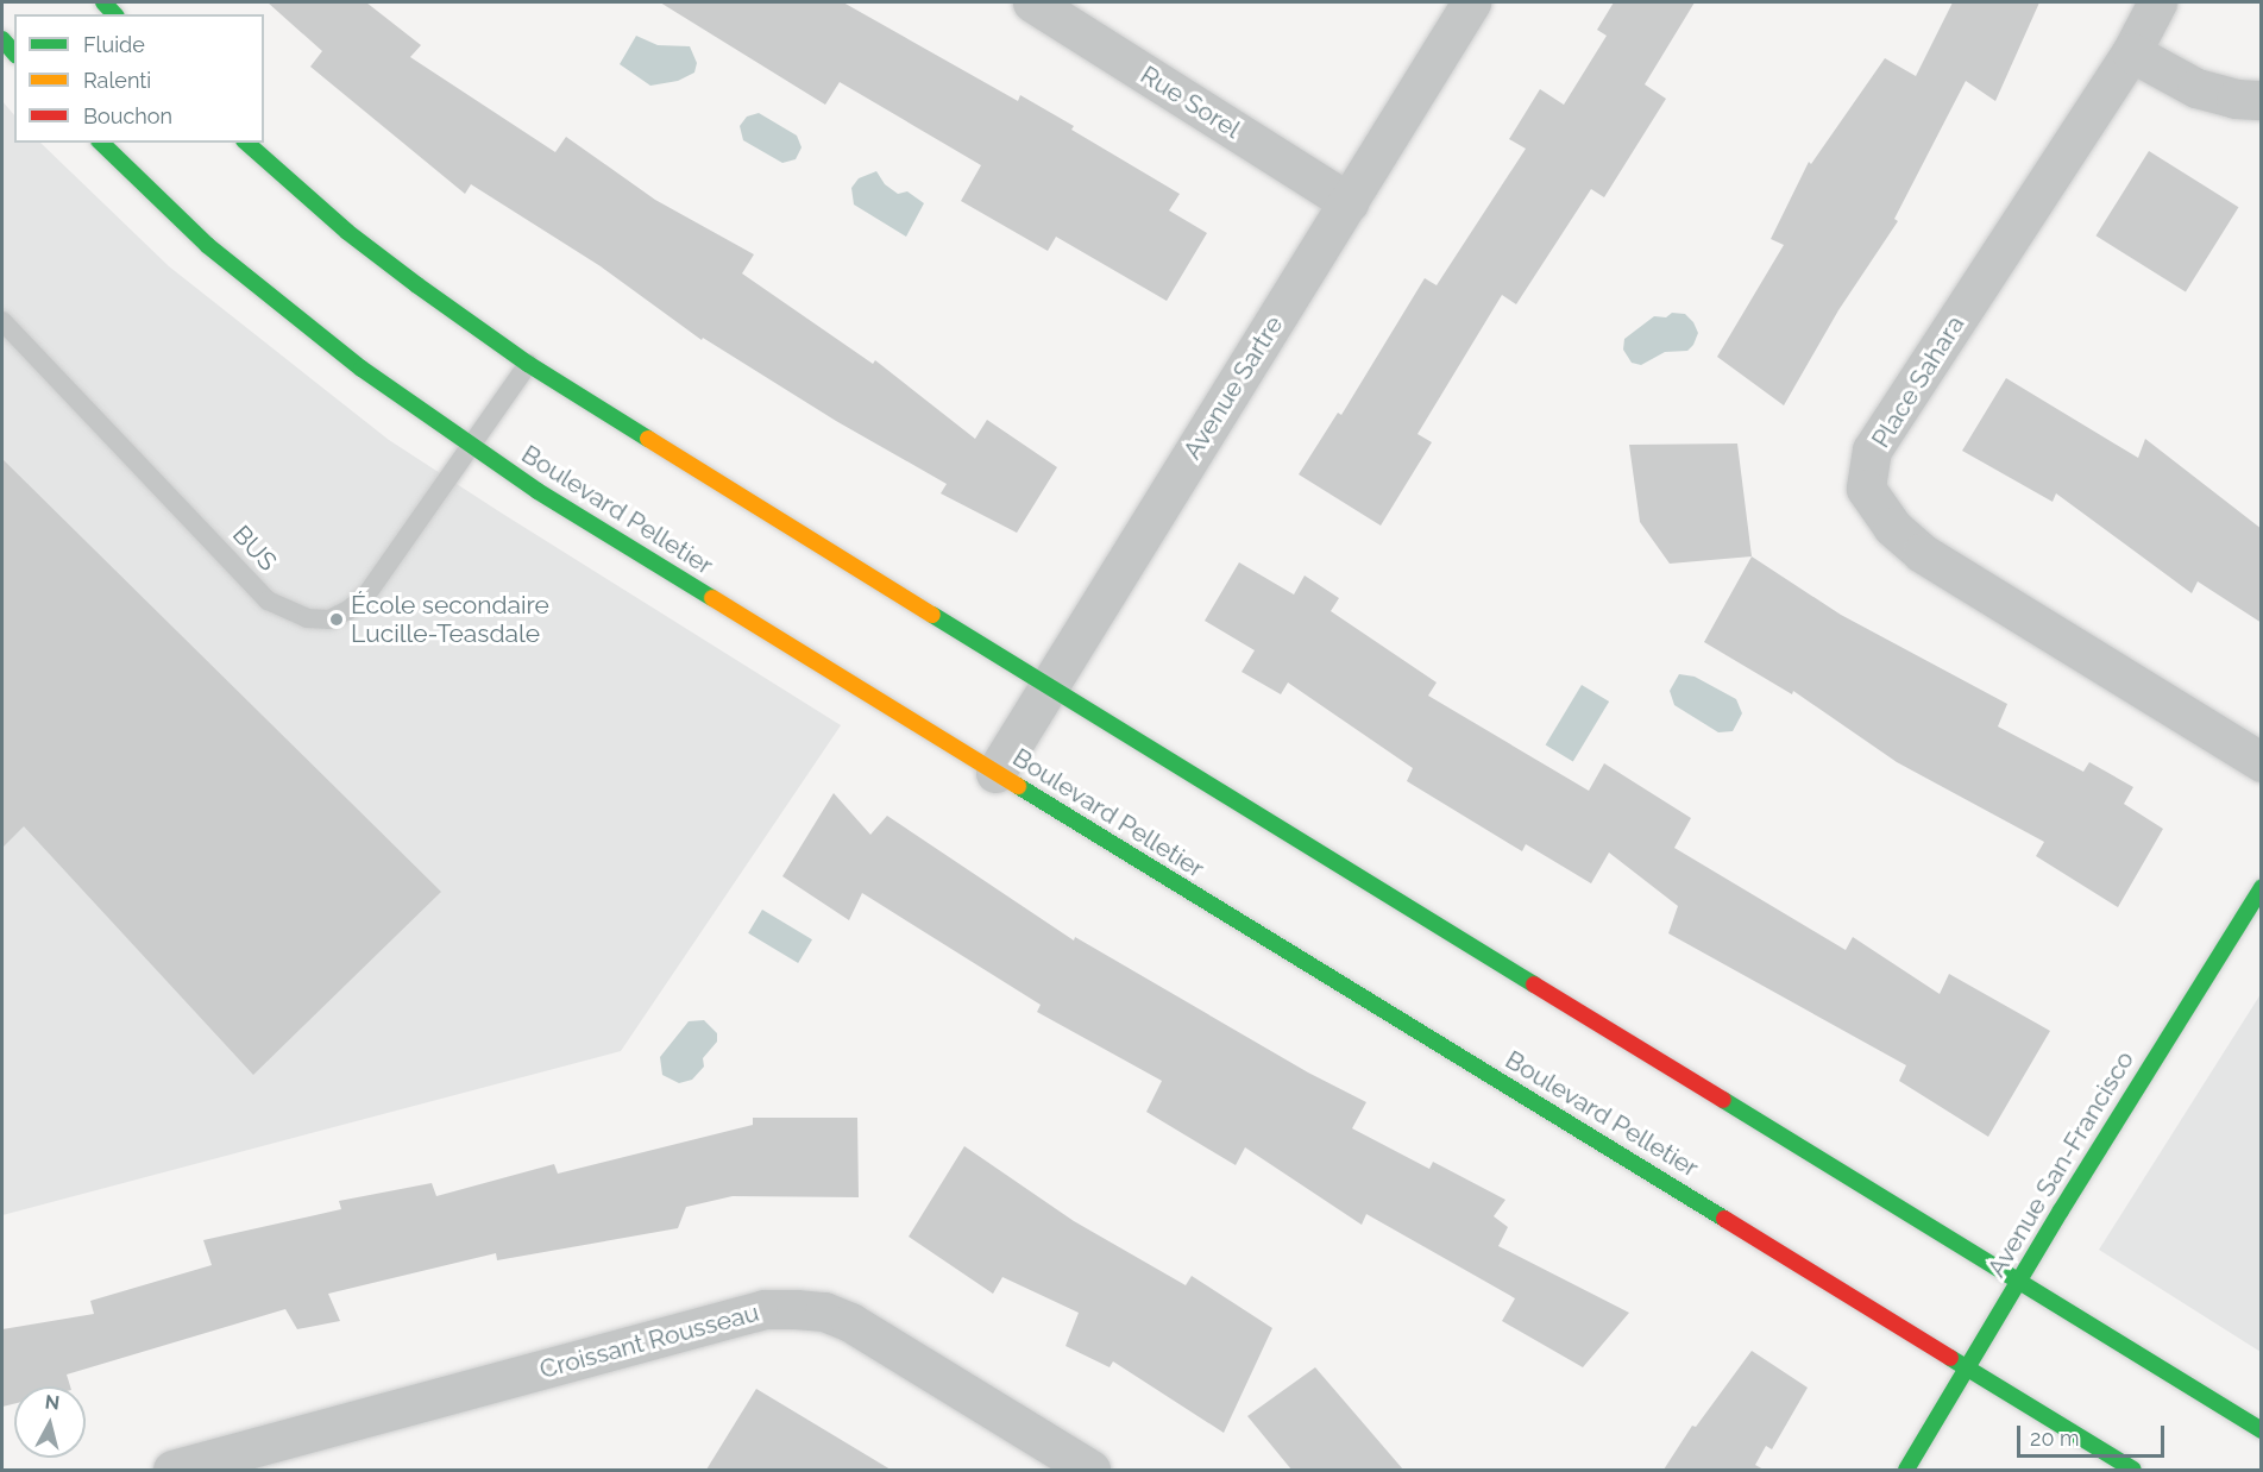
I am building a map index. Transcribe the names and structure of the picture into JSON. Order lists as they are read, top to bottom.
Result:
{
  "streets": {
    "street": [
      "Rue Sorel",
      "Place Sahara",
      "Avenue Sartre",
      "Boulevard Pelletier",
      "Avenue San-Francisco",
      "Croissant Rousseau"
    ],
    "lane": ["BUS"]
  },
  "crossings": [
    ["Rue Sorel", "Avenue Sartre"],
    ["Avenue Sartre", "Boulevard Pelletier"],
    ["Boulevard Pelletier", "BUS"],
    ["Boulevard Pelletier", "Avenue San-Francisco"]
  ],
  "places": ["École secondaire Lucille-Teasdale"],
  "legend": ["Fluide", "Ralenti", "Bouchon"],
  "scale_bar": "20 m",
  "north": "top"
}
